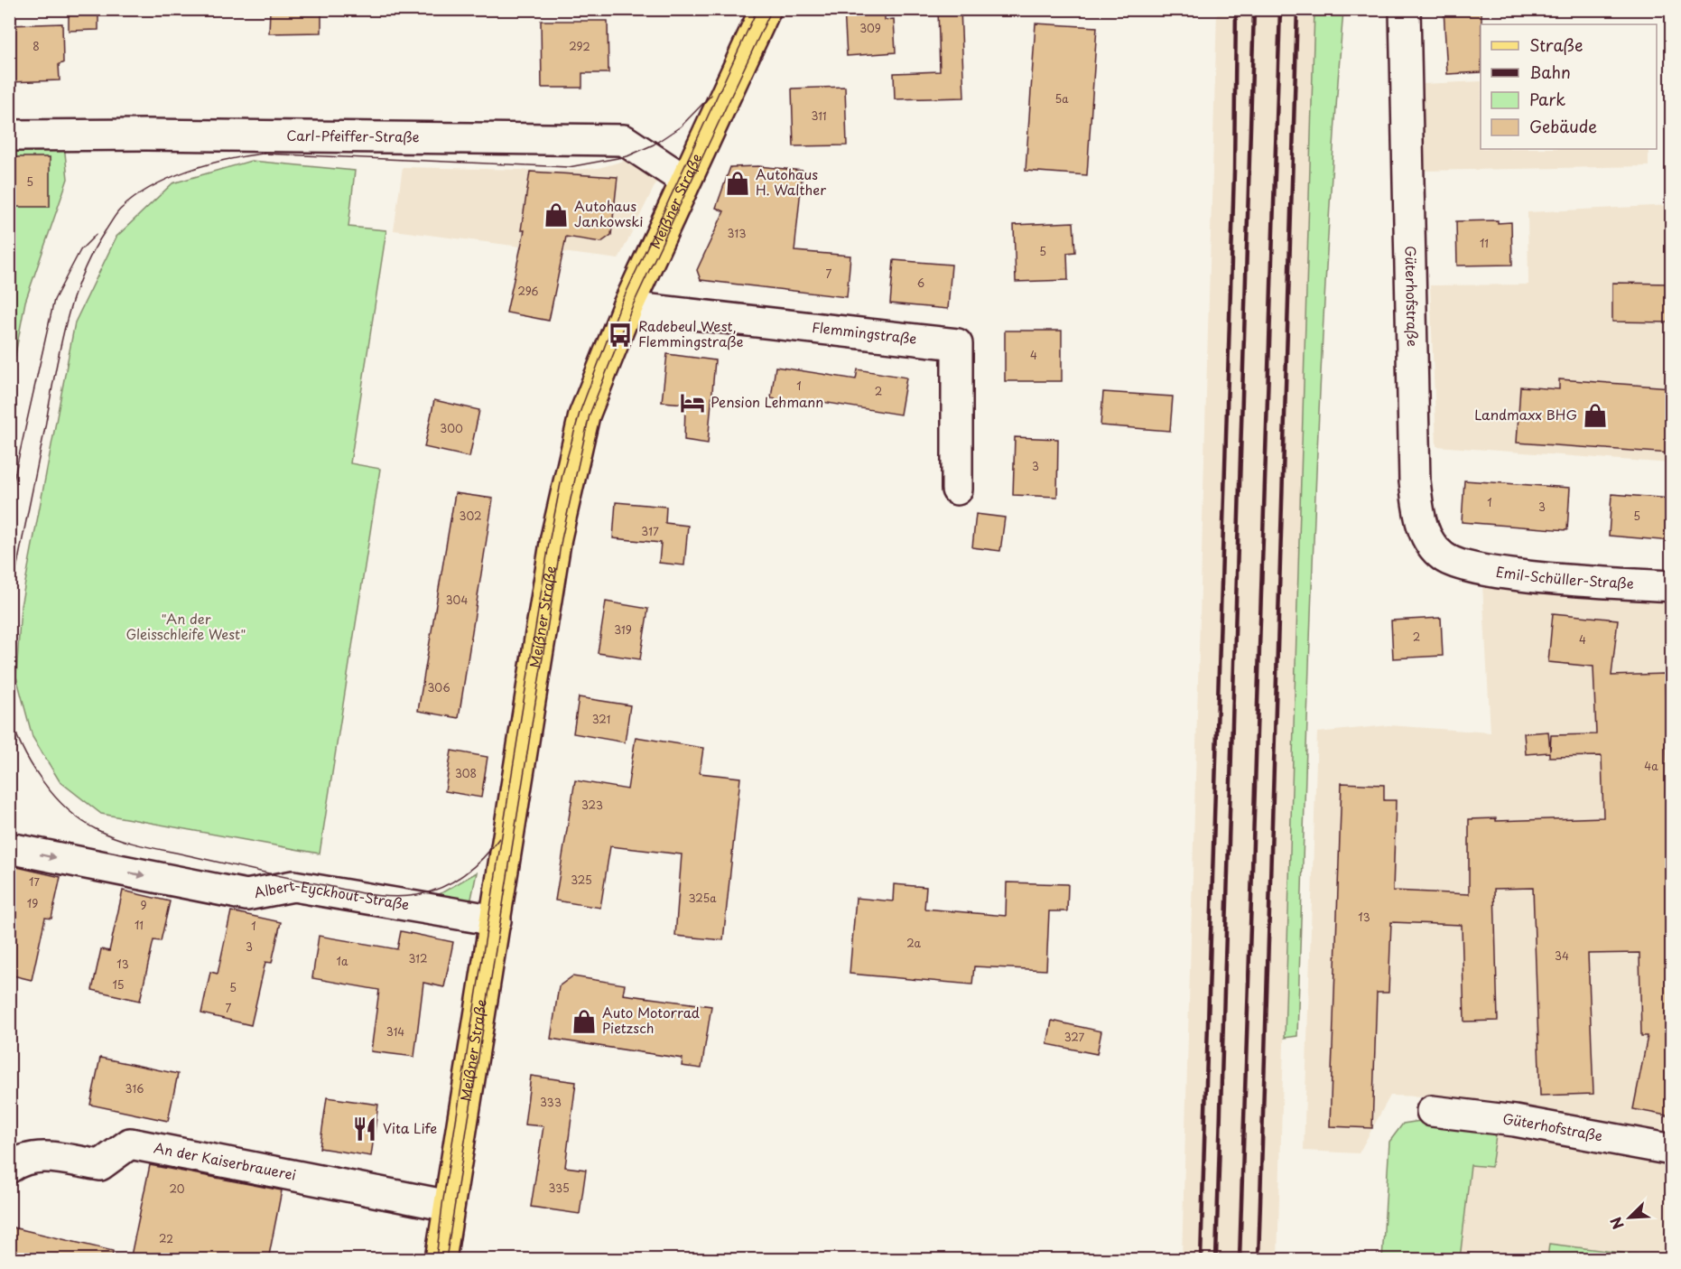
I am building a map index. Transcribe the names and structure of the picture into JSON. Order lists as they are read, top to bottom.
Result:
{
  "streets": {
    "main road": ["Meißner Straße"],
    "street": [
      "Carl-Pfeiffer-Straße",
      "Güterhofstraße",
      "Flemmingstraße",
      "Emil-Schüller-Straße",
      "Albert-Eyckhout-Straße",
      "An der Kaiserbrauerei"
    ]
  },
  "crossings": [
    ["Carl-Pfeiffer-Straße", "Meißner Straße"],
    ["Meißner Straße", "Flemmingstraße"],
    ["Meißner Straße", "Albert-Eyckhout-Straße"],
    ["Meißner Straße", "An der Kaiserbrauerei"],
    ["Güterhofstraße", "Emil-Schüller-Straße"]
  ],
  "one_way": ["Albert-Eyckhout-Straße"],
  "parks": ["\"An der Gleisschleife West\""],
  "places": {
    "shop": [
      "Autohaus H. Walther",
      "Autohaus Jankowski",
      "Landmaxx BHG",
      "Auto Motorrad Pietzsch"
    ],
    "bus stop": ["Radebeul West, Flemmingstraße"],
    "hotel": ["Pension Lehmann"],
    "restaurant": ["Vita Life"]
  },
  "house_numbers": [
    "309",
    "8",
    "292",
    "5a",
    "311",
    "5",
    "313",
    "11",
    "5",
    "7",
    "6",
    "296",
    "4",
    "1",
    "2",
    "300",
    "3",
    "1",
    "3",
    "302",
    "5",
    "317",
    "304",
    "319",
    "2",
    "4",
    "306",
    "321",
    "4a",
    "308",
    "323",
    "325",
    "17",
    "325a",
    "19",
    "9",
    "13",
    "11",
    "1",
    "2a",
    "3",
    "34",
    "312",
    "1a",
    "13",
    "15",
    "5",
    "7",
    "314",
    "327",
    "316",
    "333",
    "335",
    "20",
    "22"
  ],
  "legend": [
    "Straße",
    "Bahn",
    "Park",
    "Gebäude"
  ],
  "north": "bottom left"
}
